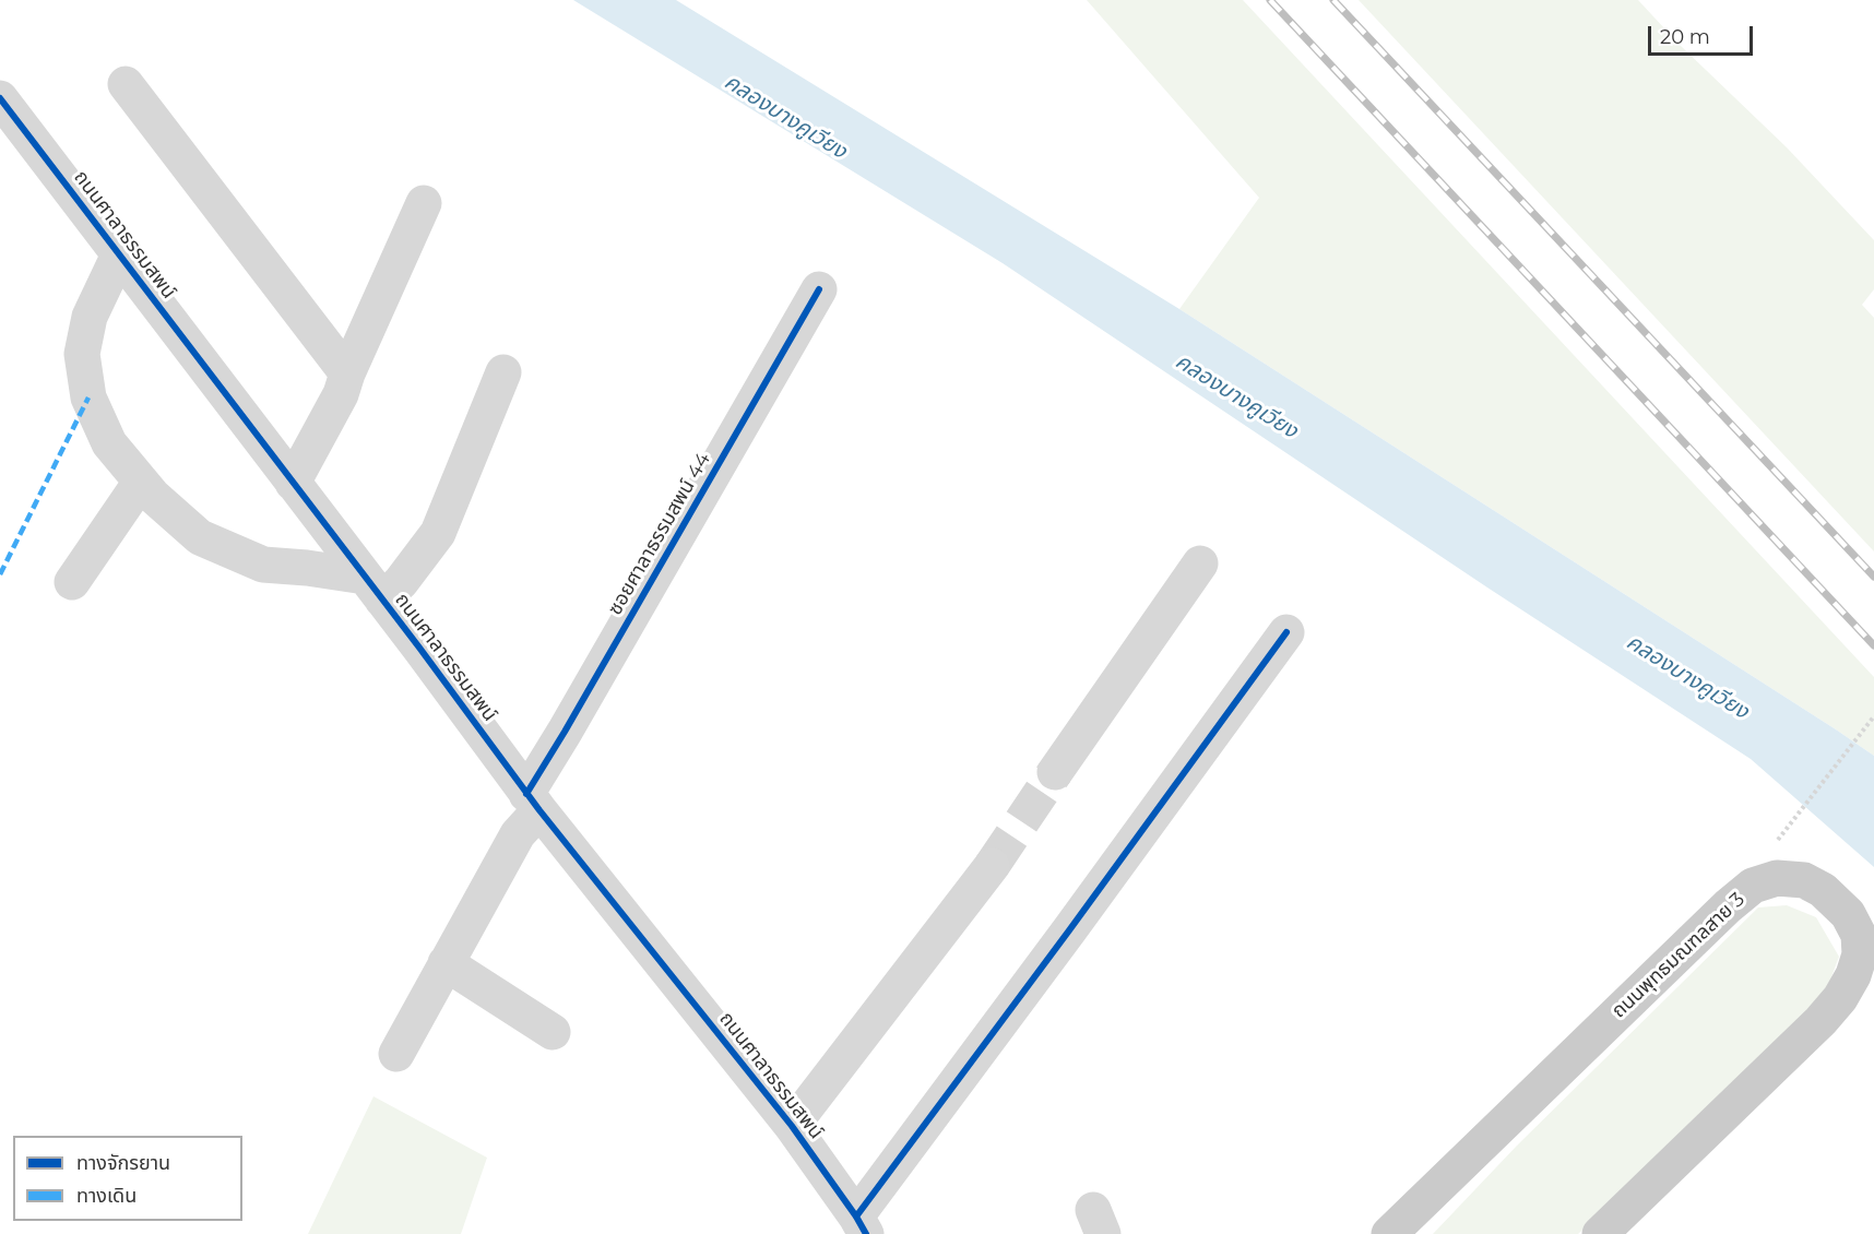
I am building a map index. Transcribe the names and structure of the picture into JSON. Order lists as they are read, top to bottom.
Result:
{
  "streets": {
    "main road": ["ถนนพุทธมณฑลสาย 3"],
    "street": ["ถนนศาลาธรรมสพน์", "ซอยศาลาธรรมสพน์ 44"]
  },
  "crossings": [
    ["ถนนศาลาธรรมสพน์", "ซอยศาลาธรรมสพน์ 44"]
  ],
  "water": ["คลองบางคูเวียง"],
  "legend": ["ทางจักรยาน", "ทางเดิน"],
  "scale_bar": "20 m"
}
